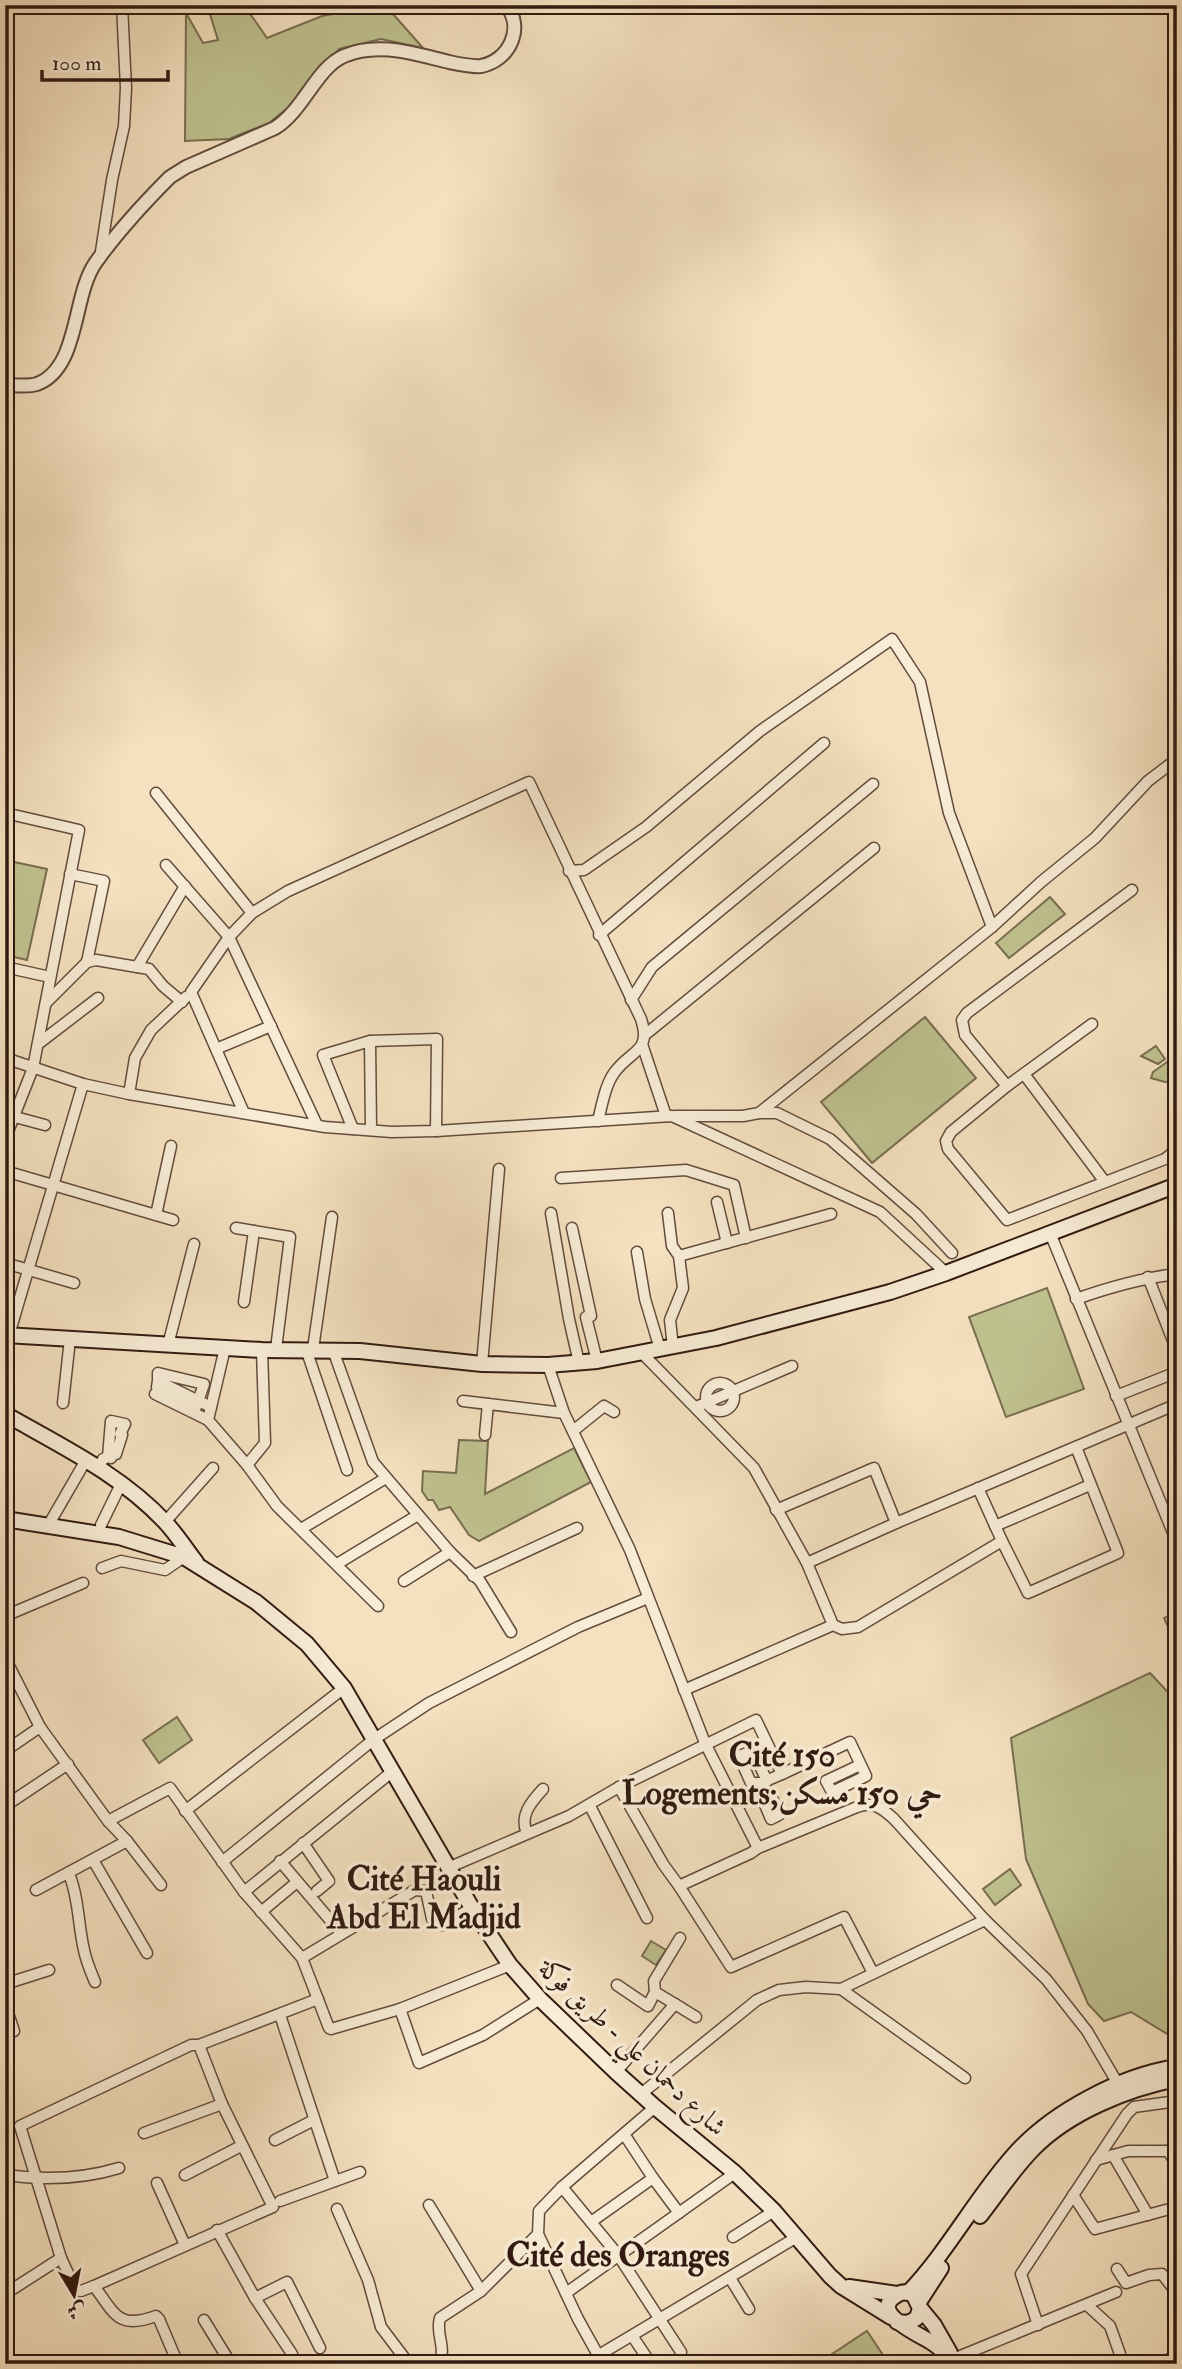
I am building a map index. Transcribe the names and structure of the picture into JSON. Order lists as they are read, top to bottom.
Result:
{
  "streets": {
    "main road": ["شارع دحمان علي - طريق فوكة"]
  },
  "districts": ["Cité 150 Logements;حي 150 مسكن", "Cité Haouli Abd El Madjid", "Cité des Oranges"],
  "scale_bar": "100 m",
  "north": "bottom"
}
